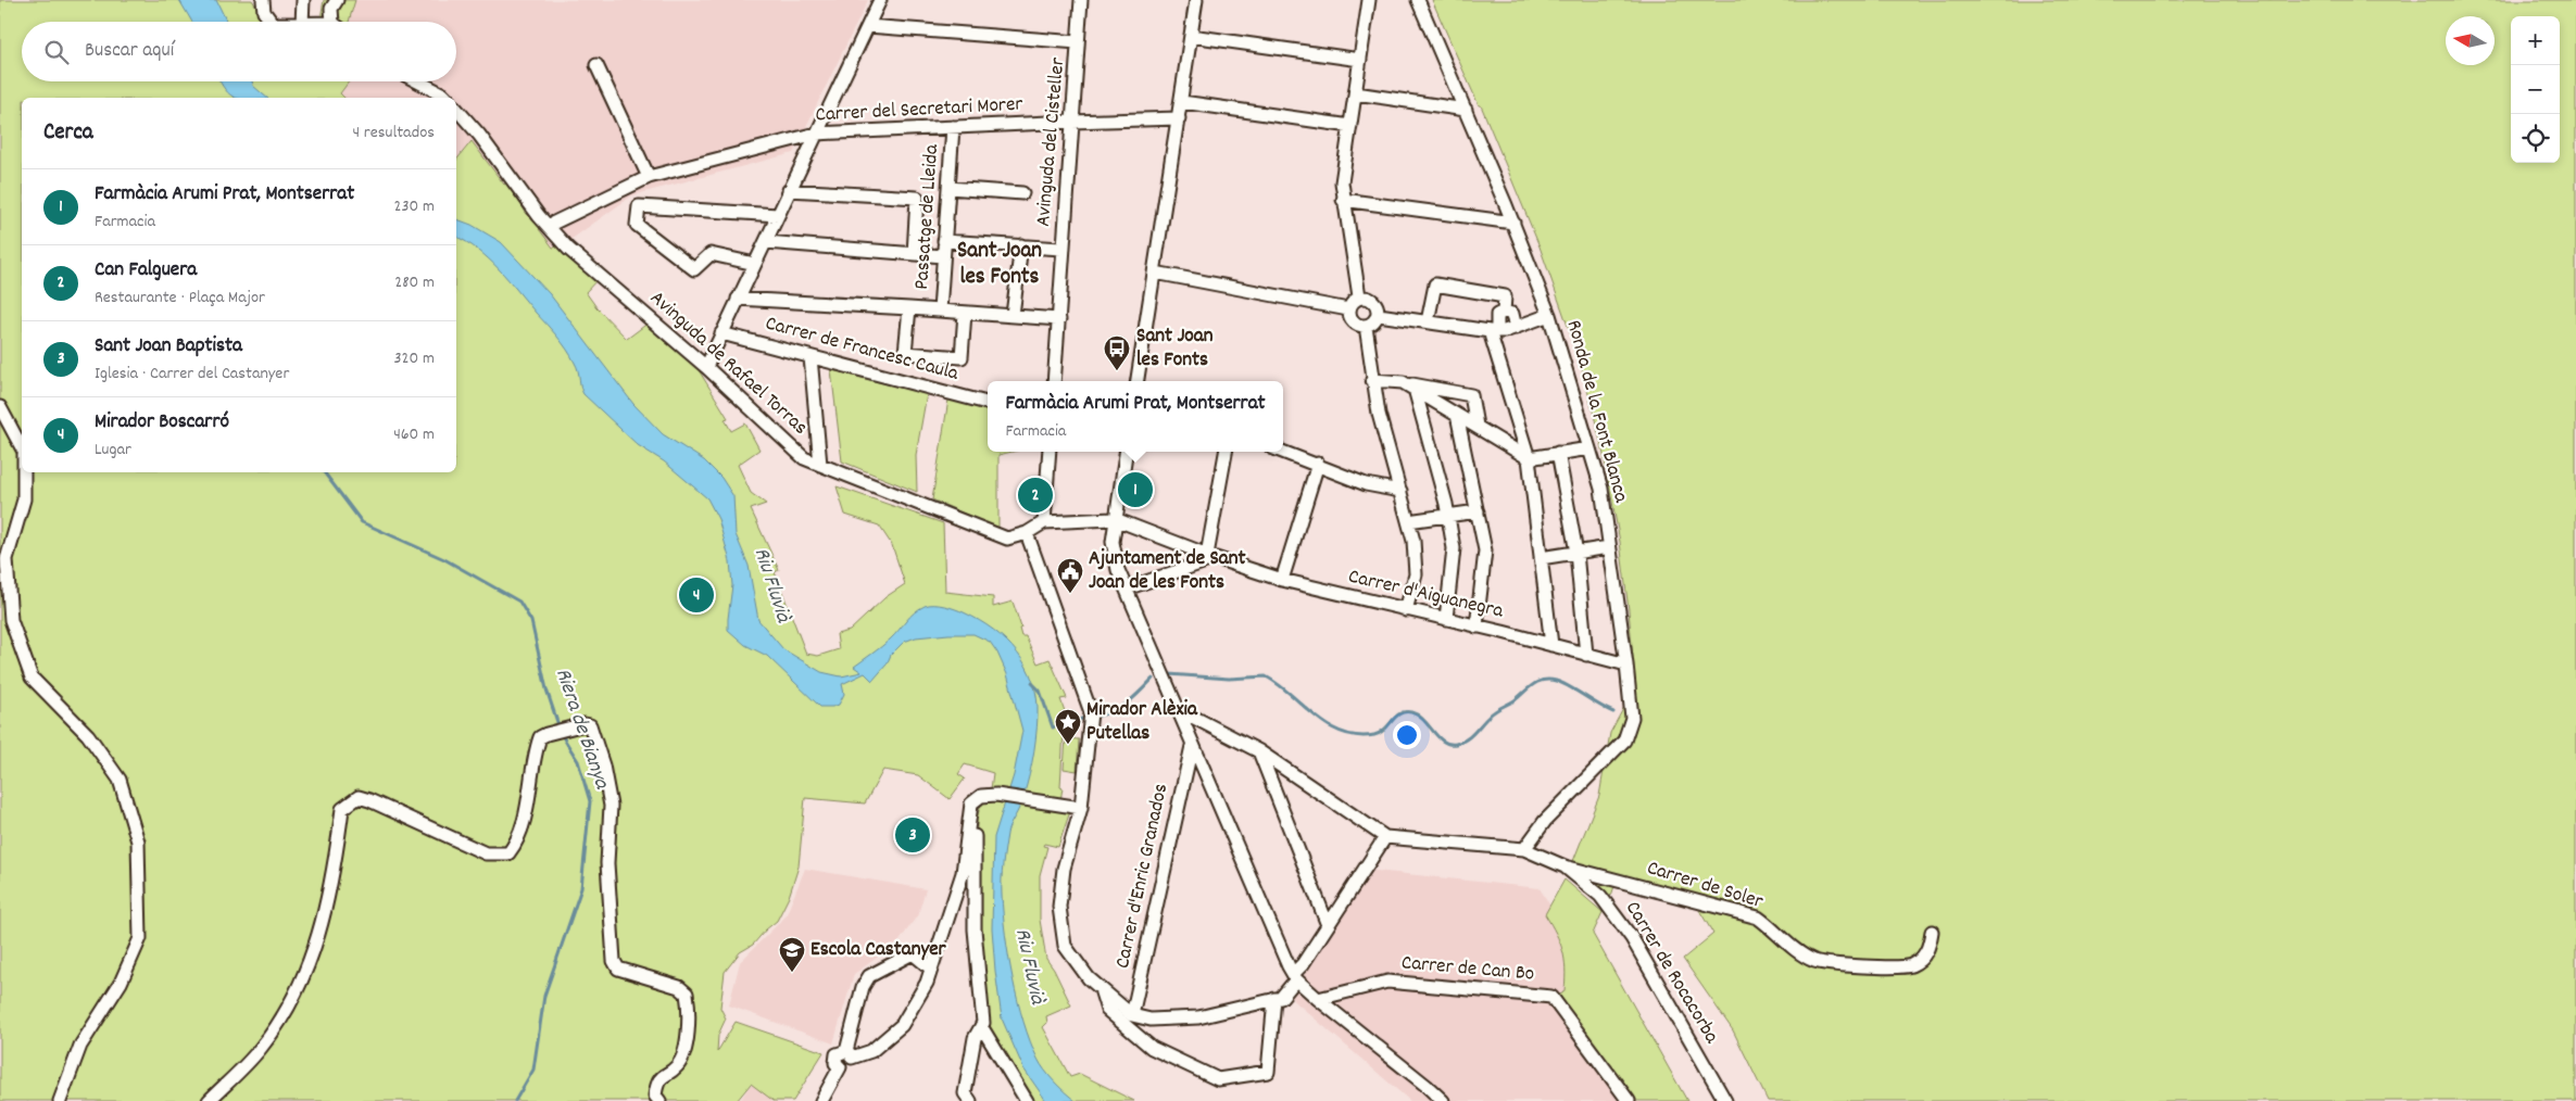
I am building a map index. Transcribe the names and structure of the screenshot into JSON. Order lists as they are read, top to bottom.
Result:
{
  "streets": {
    "street": [
      "Carrer del Secretari Morer",
      "Avinguda del Cisteller",
      "Passatge de Lleida",
      "Carrer de Francesc Caula",
      "Avinguda de Rafael Torras",
      "Ronda de la Font Blanca",
      "Carrer d'Aiguanegra",
      "Carrer d'Enric Granados",
      "Carrer de Soler",
      "Carrer de Can Bo",
      "Carrer de Rocacorba"
    ]
  },
  "crossings": [
    ["Carrer del Secretari Morer", "Avinguda del Cisteller"],
    ["Carrer del Secretari Morer", "Passatge de Lleida"],
    ["Carrer del Secretari Morer", "Avinguda de Rafael Torras"],
    ["Ronda de la Font Blanca", "Carrer d'Aiguanegra"],
    ["Ronda de la Font Blanca", "Carrer de Rocacorba"],
    ["Carrer de Soler", "Carrer de Rocacorba"]
  ],
  "districts": ["Sant Joan les Fonts"],
  "water": ["Riu Fluvià", "Riera de Bianya"],
  "places": {
    "bus stop": ["Sant Joan les Fonts"],
    "public building": ["Ajuntament de Sant Joan de les Fonts"],
    "place": ["Mirador Alèxia Putellas"],
    "school or university": ["Escola Castanyer"]
  },
  "north": "left",
  "page": {
    "map_buttons": ["+", "−"],
    "search": "Buscar aquí",
    "heading": ["Cerca", "4 resultados"],
    "list": [
      {
        "mark": "1",
        "name": "Farmàcia Arumi Prat, Montserrat",
        "note": "Farmacia",
        "value": "230 m"
      },
      {
        "mark": "2",
        "name": "Can Falguera",
        "note": "Restaurante · Plaça Major",
        "value": "280 m"
      },
      {
        "mark": "3",
        "name": "Sant Joan Baptista",
        "note": "Iglesia · Carrer del Castanyer",
        "value": "320 m"
      },
      {
        "mark": "4",
        "name": "Mirador Boscarró",
        "note": "Lugar",
        "value": "460 m"
      }
    ],
    "popup": ["Farmàcia Arumi Prat, Montserrat", "Farmacia"],
    "pins": [
      "1",
      "2",
      "4",
      "3"
    ]
  }
}
